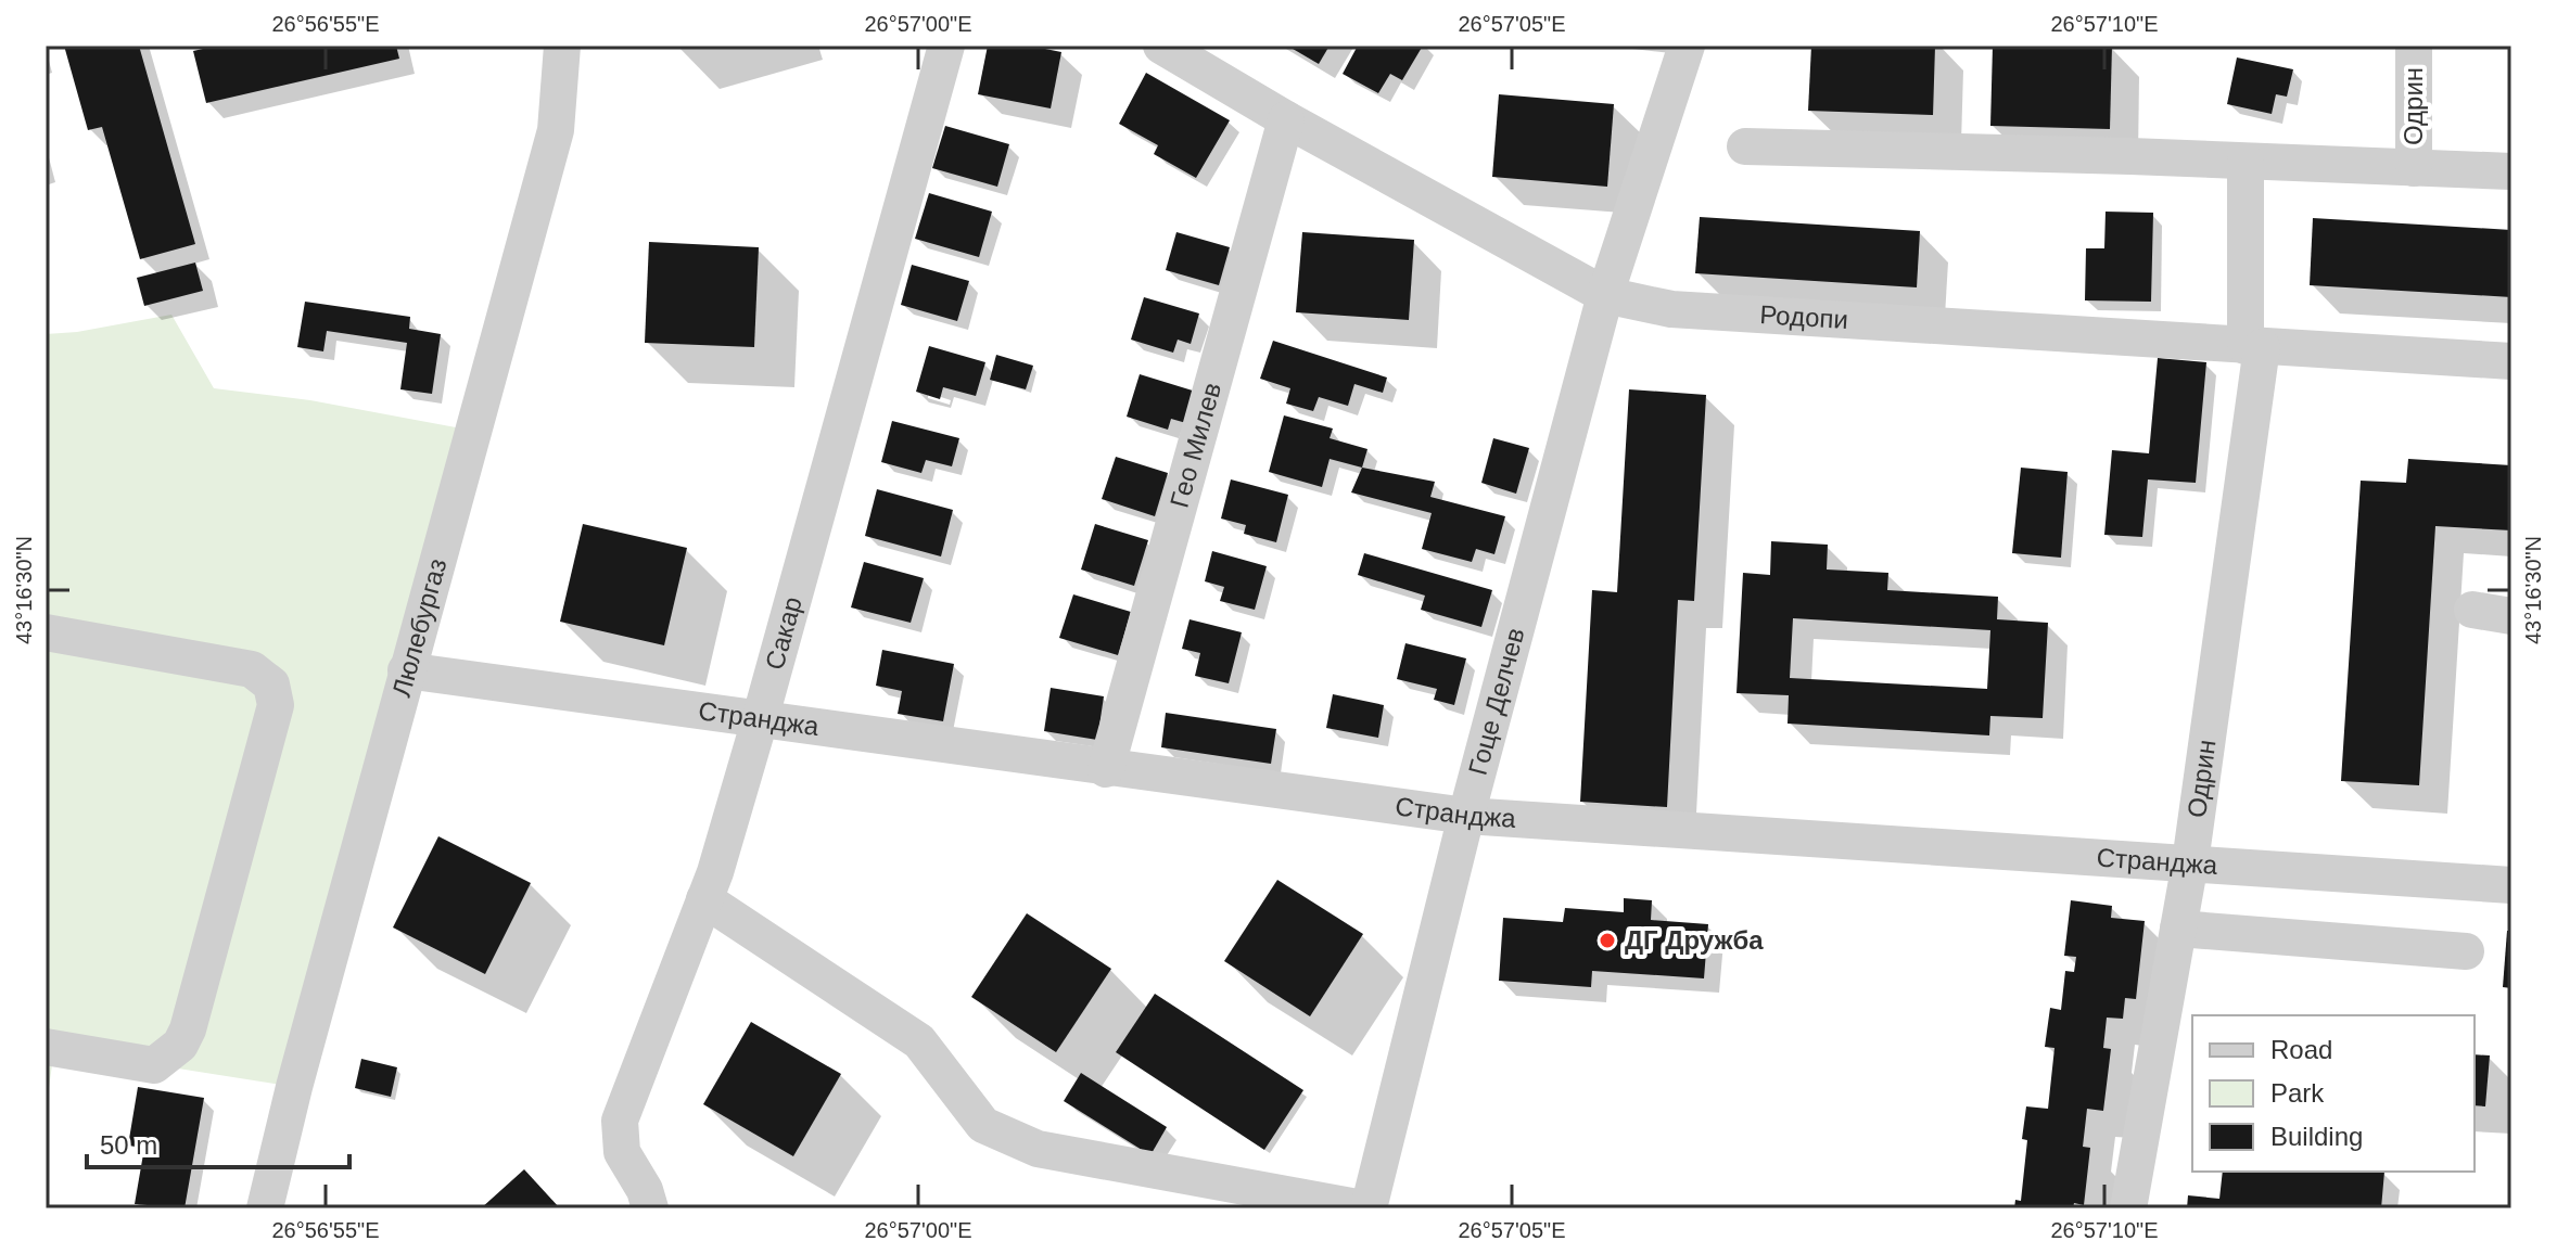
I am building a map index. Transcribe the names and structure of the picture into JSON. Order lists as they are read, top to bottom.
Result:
{
  "streets": {
    "street": [
      "Одрин",
      "Родопи",
      "Гео Милев",
      "Люлебургаз",
      "Сакар",
      "Гоце Делчев",
      "Странджа"
    ]
  },
  "crossings": [
    ["Одрин", "Родопи"],
    ["Одрин", "Странджа"],
    ["Родопи", "Гео Милев"],
    ["Родопи", "Гоце Делчев"],
    ["Гео Милев", "Странджа"],
    ["Люлебургаз", "Странджа"],
    ["Сакар", "Странджа"],
    ["Гоце Делчев", "Странджа"]
  ],
  "places": ["ДГ Дружба"],
  "legend": ["Road", "Park", "Building"],
  "scale_bar": "50 m",
  "coordinates": [
    "26°56'55\"E",
    "26°57'00\"E",
    "26°57'05\"E",
    "26°57'10\"E",
    "43°16'30\"N"
  ]
}
